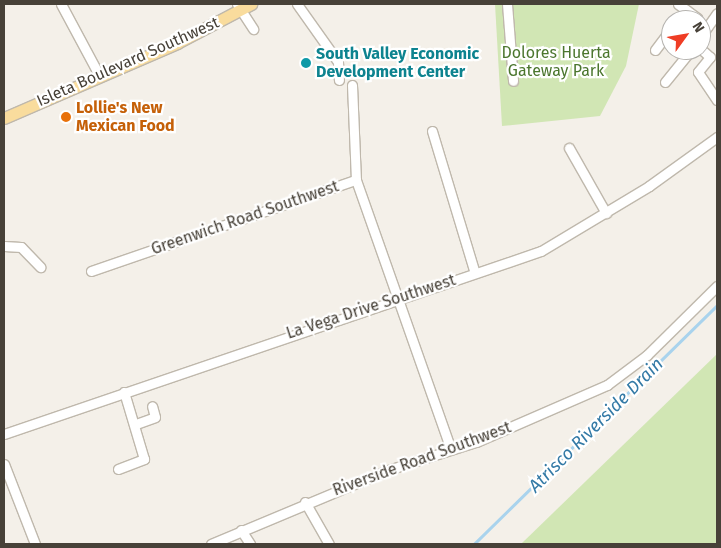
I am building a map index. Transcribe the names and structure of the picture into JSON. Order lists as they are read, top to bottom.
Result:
{
  "streets": {
    "main road": ["Isleta Boulevard Southwest"],
    "street": ["Greenwich Road Southwest", "La Vega Drive Southwest", "Riverside Road Southwest"]
  },
  "crossings": [
    ["Greenwich Road Southwest", "La Vega Drive Southwest"],
    ["Greenwich Road Southwest", "Riverside Road Southwest"]
  ],
  "water": ["Atrisco Riverside Drain"],
  "parks": ["Dolores Huerta Gateway Park"],
  "places": ["South Valley Economic Development Center", "Lollie's New Mexican Food"],
  "north": "top right"
}
